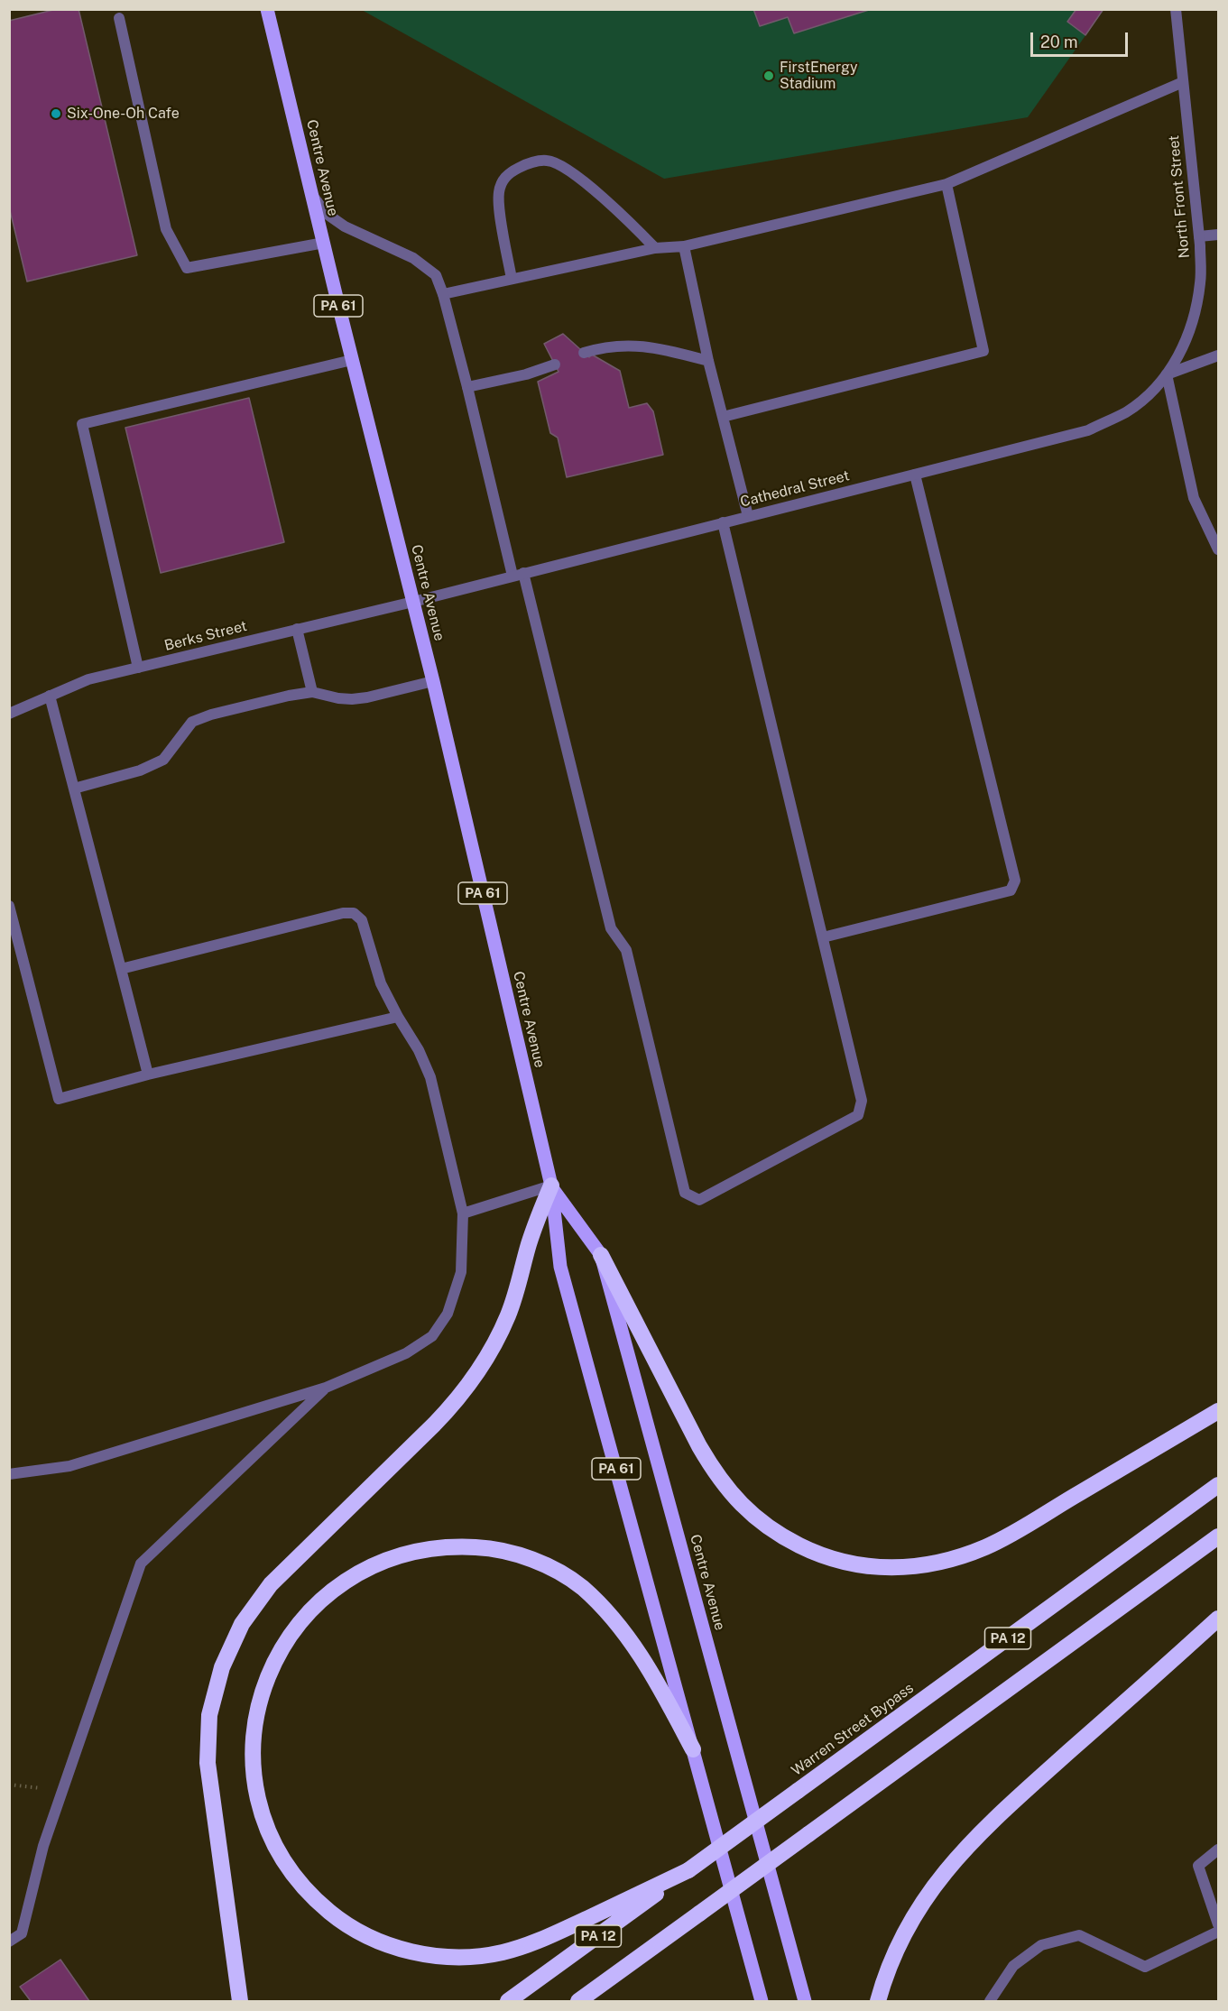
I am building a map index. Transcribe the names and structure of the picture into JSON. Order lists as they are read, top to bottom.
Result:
{
  "streets": {
    "highway": ["PA 12", "Warren Street Bypass"],
    "main road": ["Centre Avenue", "PA 61"],
    "street": ["North Front Street", "Cathedral Street", "Berks Street"]
  },
  "crossings": [
    ["Centre Avenue", "Cathedral Street"],
    ["Centre Avenue", "Berks Street"],
    ["North Front Street", "Cathedral Street"],
    ["Cathedral Street", "Berks Street"]
  ],
  "places": ["FirstEnergy Stadium", "Six-One-Oh Cafe"],
  "scale_bar": "20 m"
}
